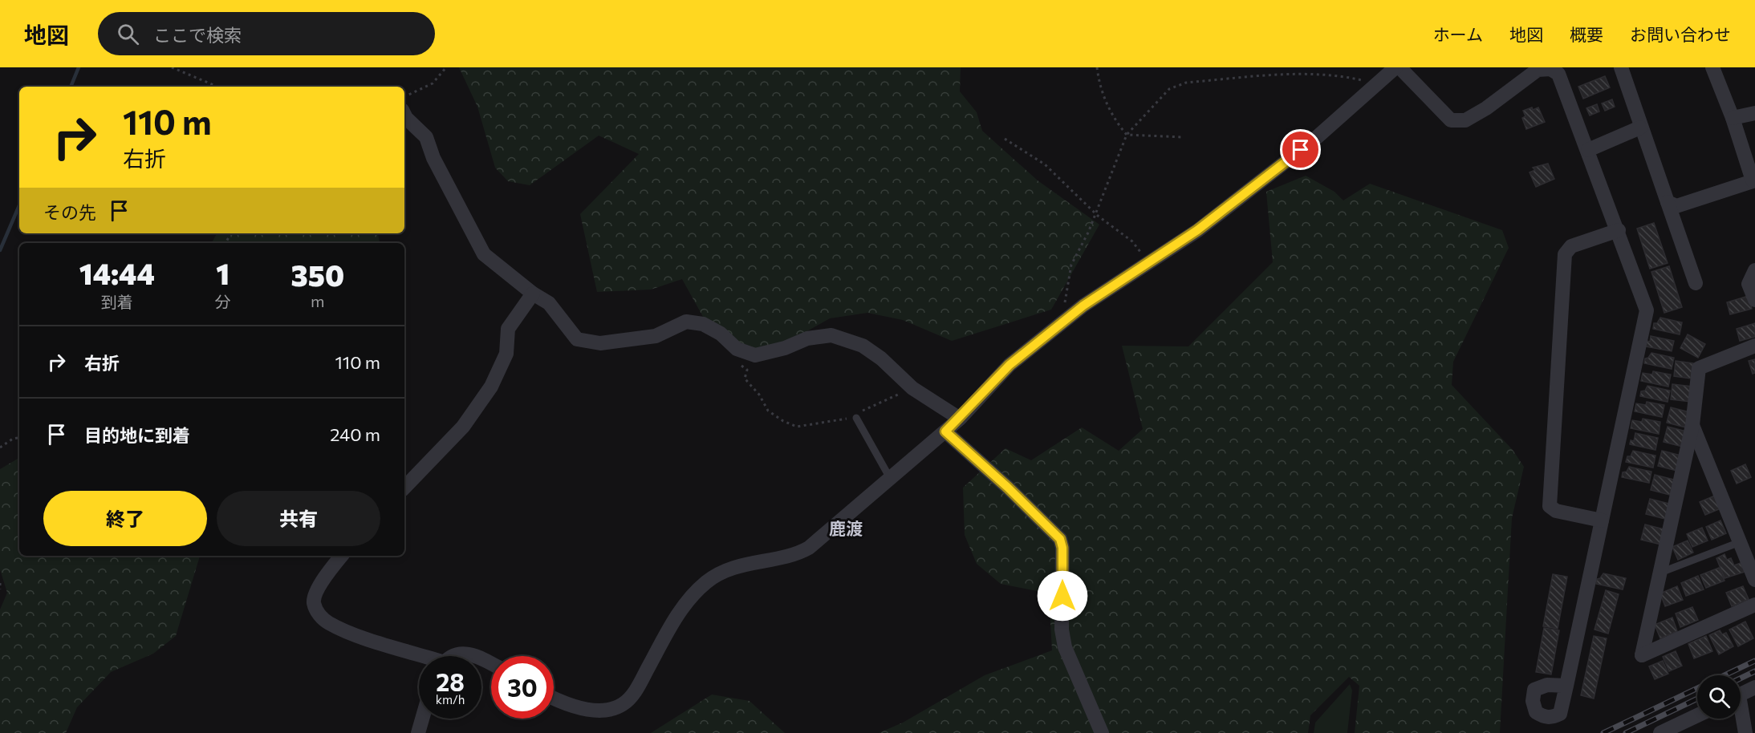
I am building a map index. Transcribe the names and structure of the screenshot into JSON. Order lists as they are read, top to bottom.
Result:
{
  "districts": ["鹿渡"],
  "page": {
    "header": "地図",
    "search": "ここで検索",
    "nav": [
      "ホーム",
      "地図",
      "概要",
      "お問い合わせ"
    ],
    "turn": ["110 m", "右折"],
    "then": "その先",
    "eta": [
      "14:44",
      "到着",
      "1",
      "分",
      "350",
      "m"
    ],
    "list": [
      {
        "name": "右折",
        "value": "110 m"
      },
      {
        "name": "目的地に到着",
        "value": "240 m"
      }
    ],
    "buttons": ["終了", "共有"],
    "speed": "28 km/h",
    "limit": "30"
  }
}
